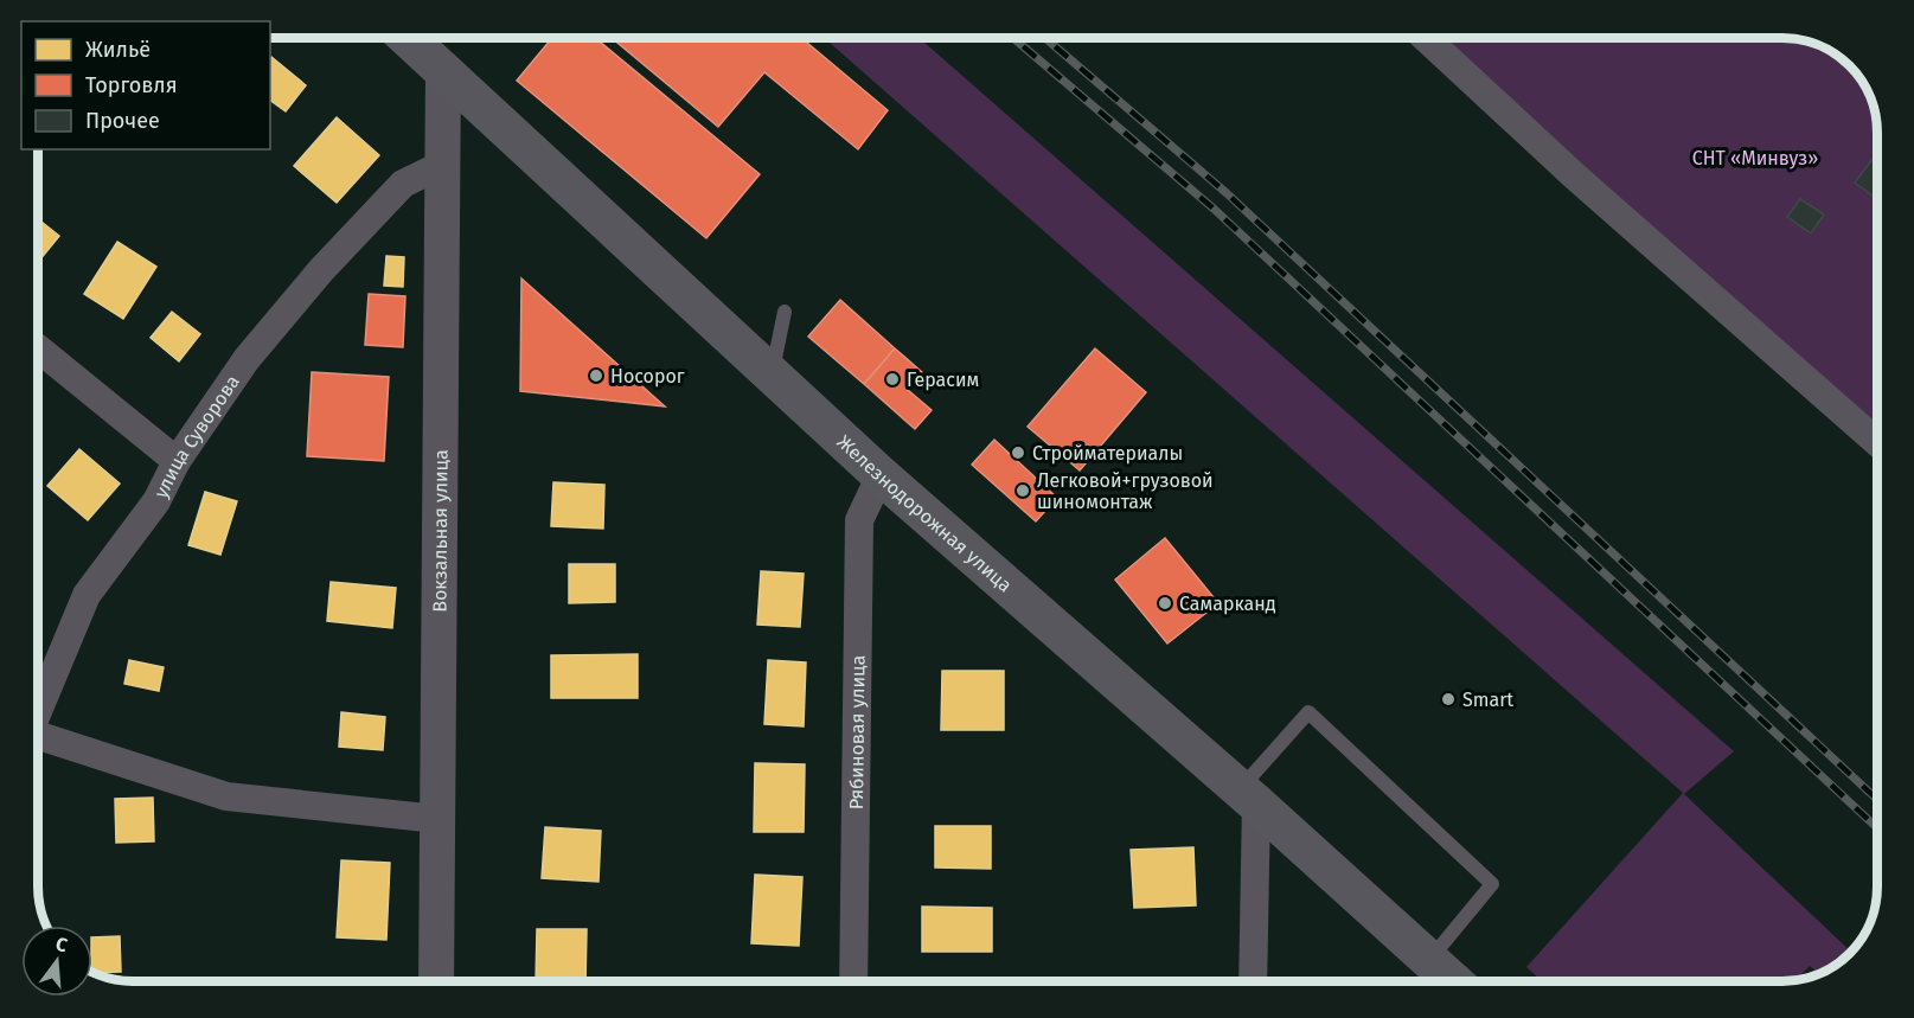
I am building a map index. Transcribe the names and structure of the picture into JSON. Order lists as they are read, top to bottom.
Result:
{
  "streets": {
    "main road": ["Железнодорожная улица"],
    "street": ["улица Суворова", "Вокзальная улица", "Рябиновая улица"]
  },
  "crossings": [
    ["улица Суворова", "Вокзальная улица"],
    ["Железнодорожная улица", "Вокзальная улица"],
    ["Железнодорожная улица", "Рябиновая улица"]
  ],
  "parks": ["СНТ «Минвуз»"],
  "places": [
    "Носорог",
    "Герасим",
    "Стройматериалы",
    "Легковой+грузовой шиномонтаж",
    "Самарканд",
    "Smart"
  ],
  "legend": ["Жильё", "Торговля", "Прочее"],
  "north": "top"
}
